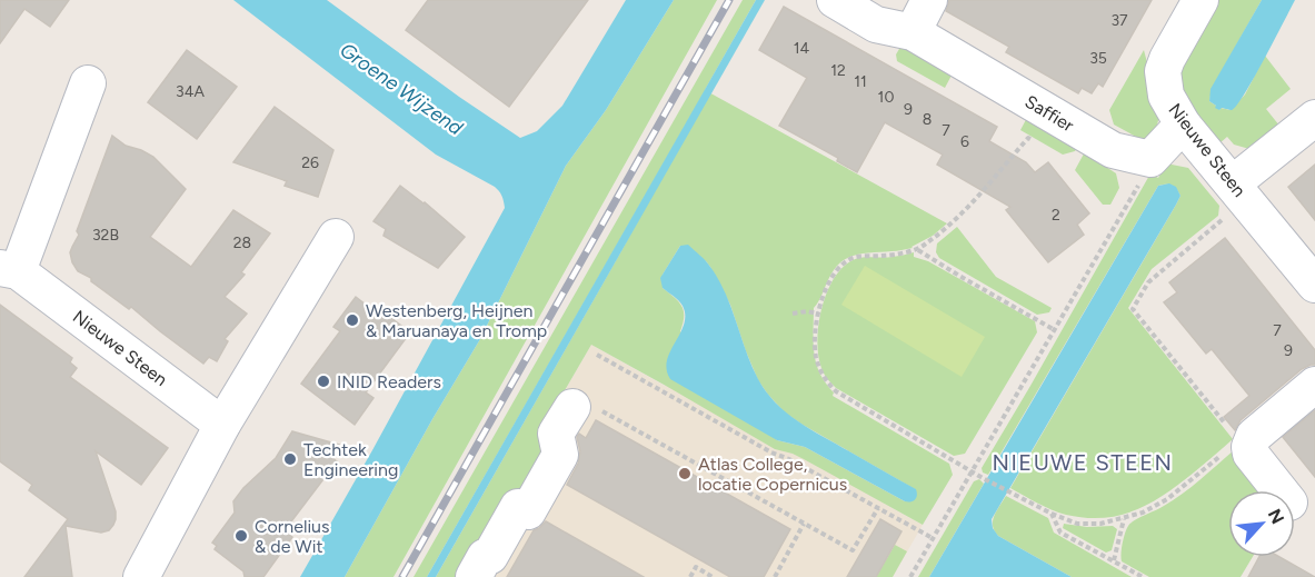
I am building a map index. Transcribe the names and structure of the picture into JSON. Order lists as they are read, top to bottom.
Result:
{
  "streets": {
    "street": ["Saffier", "Nieuwe Steen"]
  },
  "districts": ["NIEUWE STEEN"],
  "water": ["Groene Wijzend"],
  "places": [
    "Westenberg, Heijnen & Maruanaya en Tromp",
    "INID Readers",
    "Techtek Engineering",
    "Atlas College, locatie Copernicus",
    "Cornelius & de Wit"
  ],
  "house_numbers": [
    "37",
    "14",
    "35",
    "12",
    "11",
    "34A",
    "10",
    "9",
    "8",
    "7",
    "6",
    "26",
    "2",
    "32B",
    "28",
    "7",
    "9"
  ],
  "north": "top right"
}
